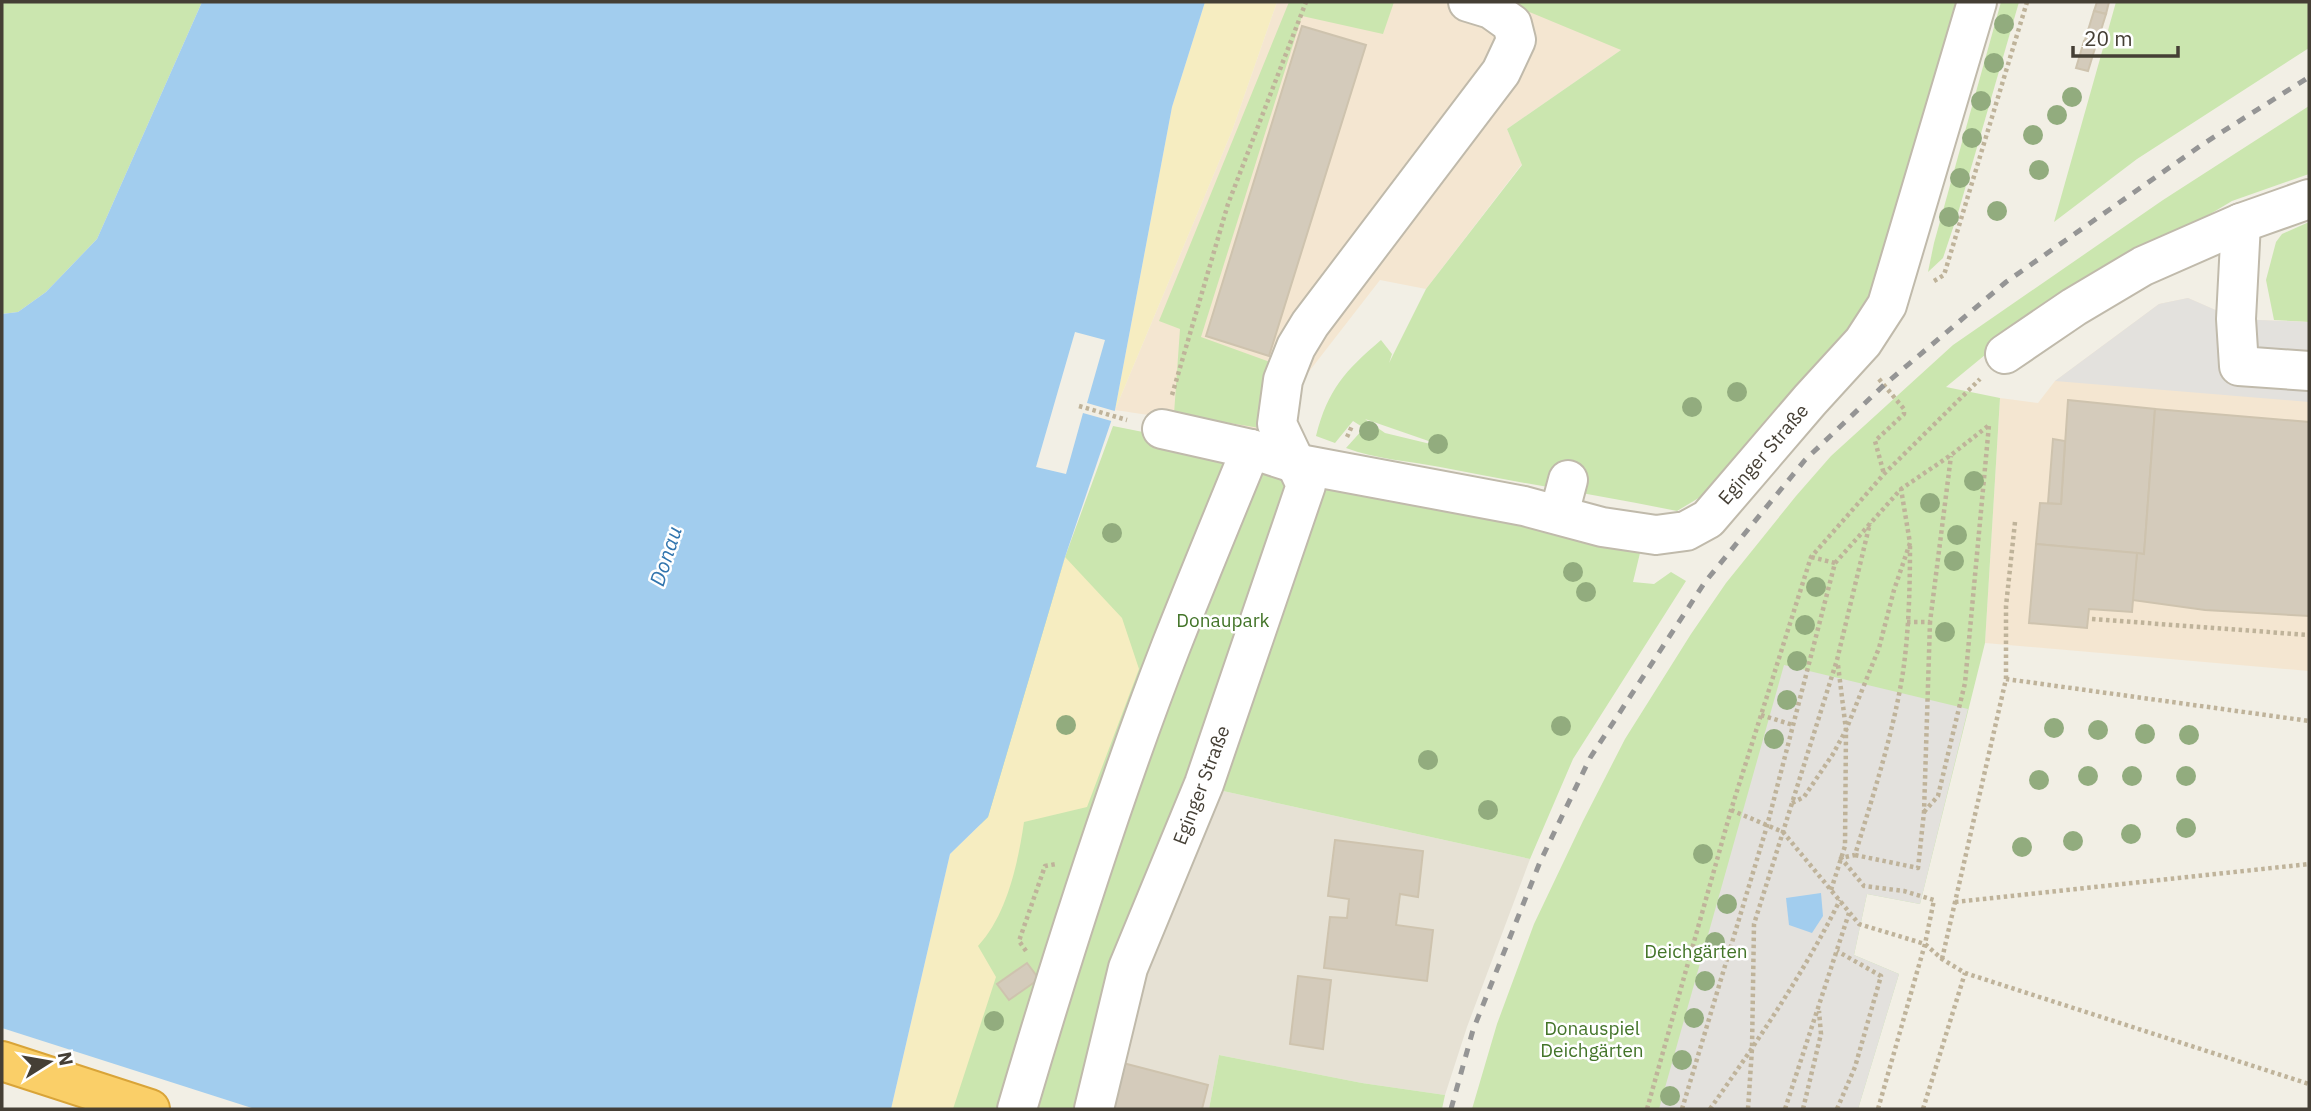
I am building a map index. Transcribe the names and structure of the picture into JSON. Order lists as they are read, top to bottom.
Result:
{
  "streets": {
    "street": ["Eginger Straße"]
  },
  "water": ["Donau"],
  "parks": ["Donaupark", "Deichgärten", "Donauspiel Deichgärten"],
  "scale_bar": "20 m",
  "north": "right"
}
